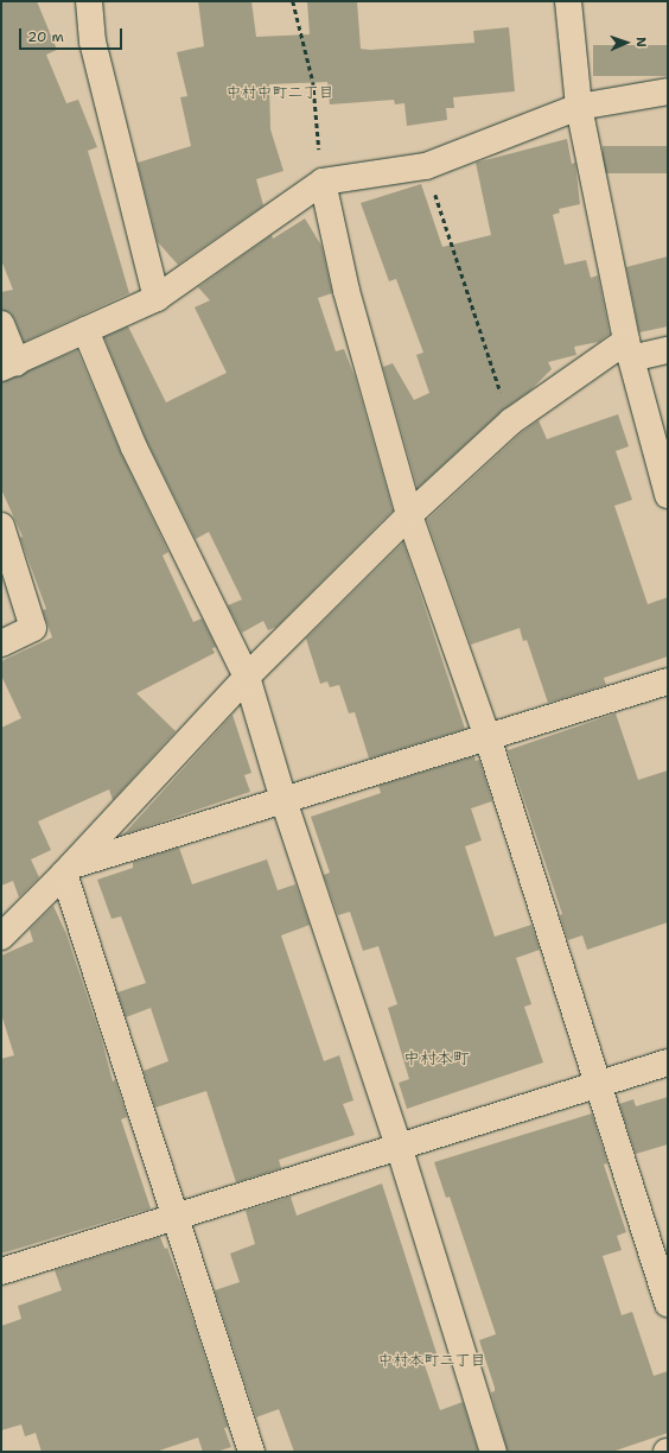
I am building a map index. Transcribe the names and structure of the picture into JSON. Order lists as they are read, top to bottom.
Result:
{
  "districts": ["中村中町二丁目", "中村本町", "中村本町二丁目"],
  "scale_bar": "20 m",
  "north": "right"
}
